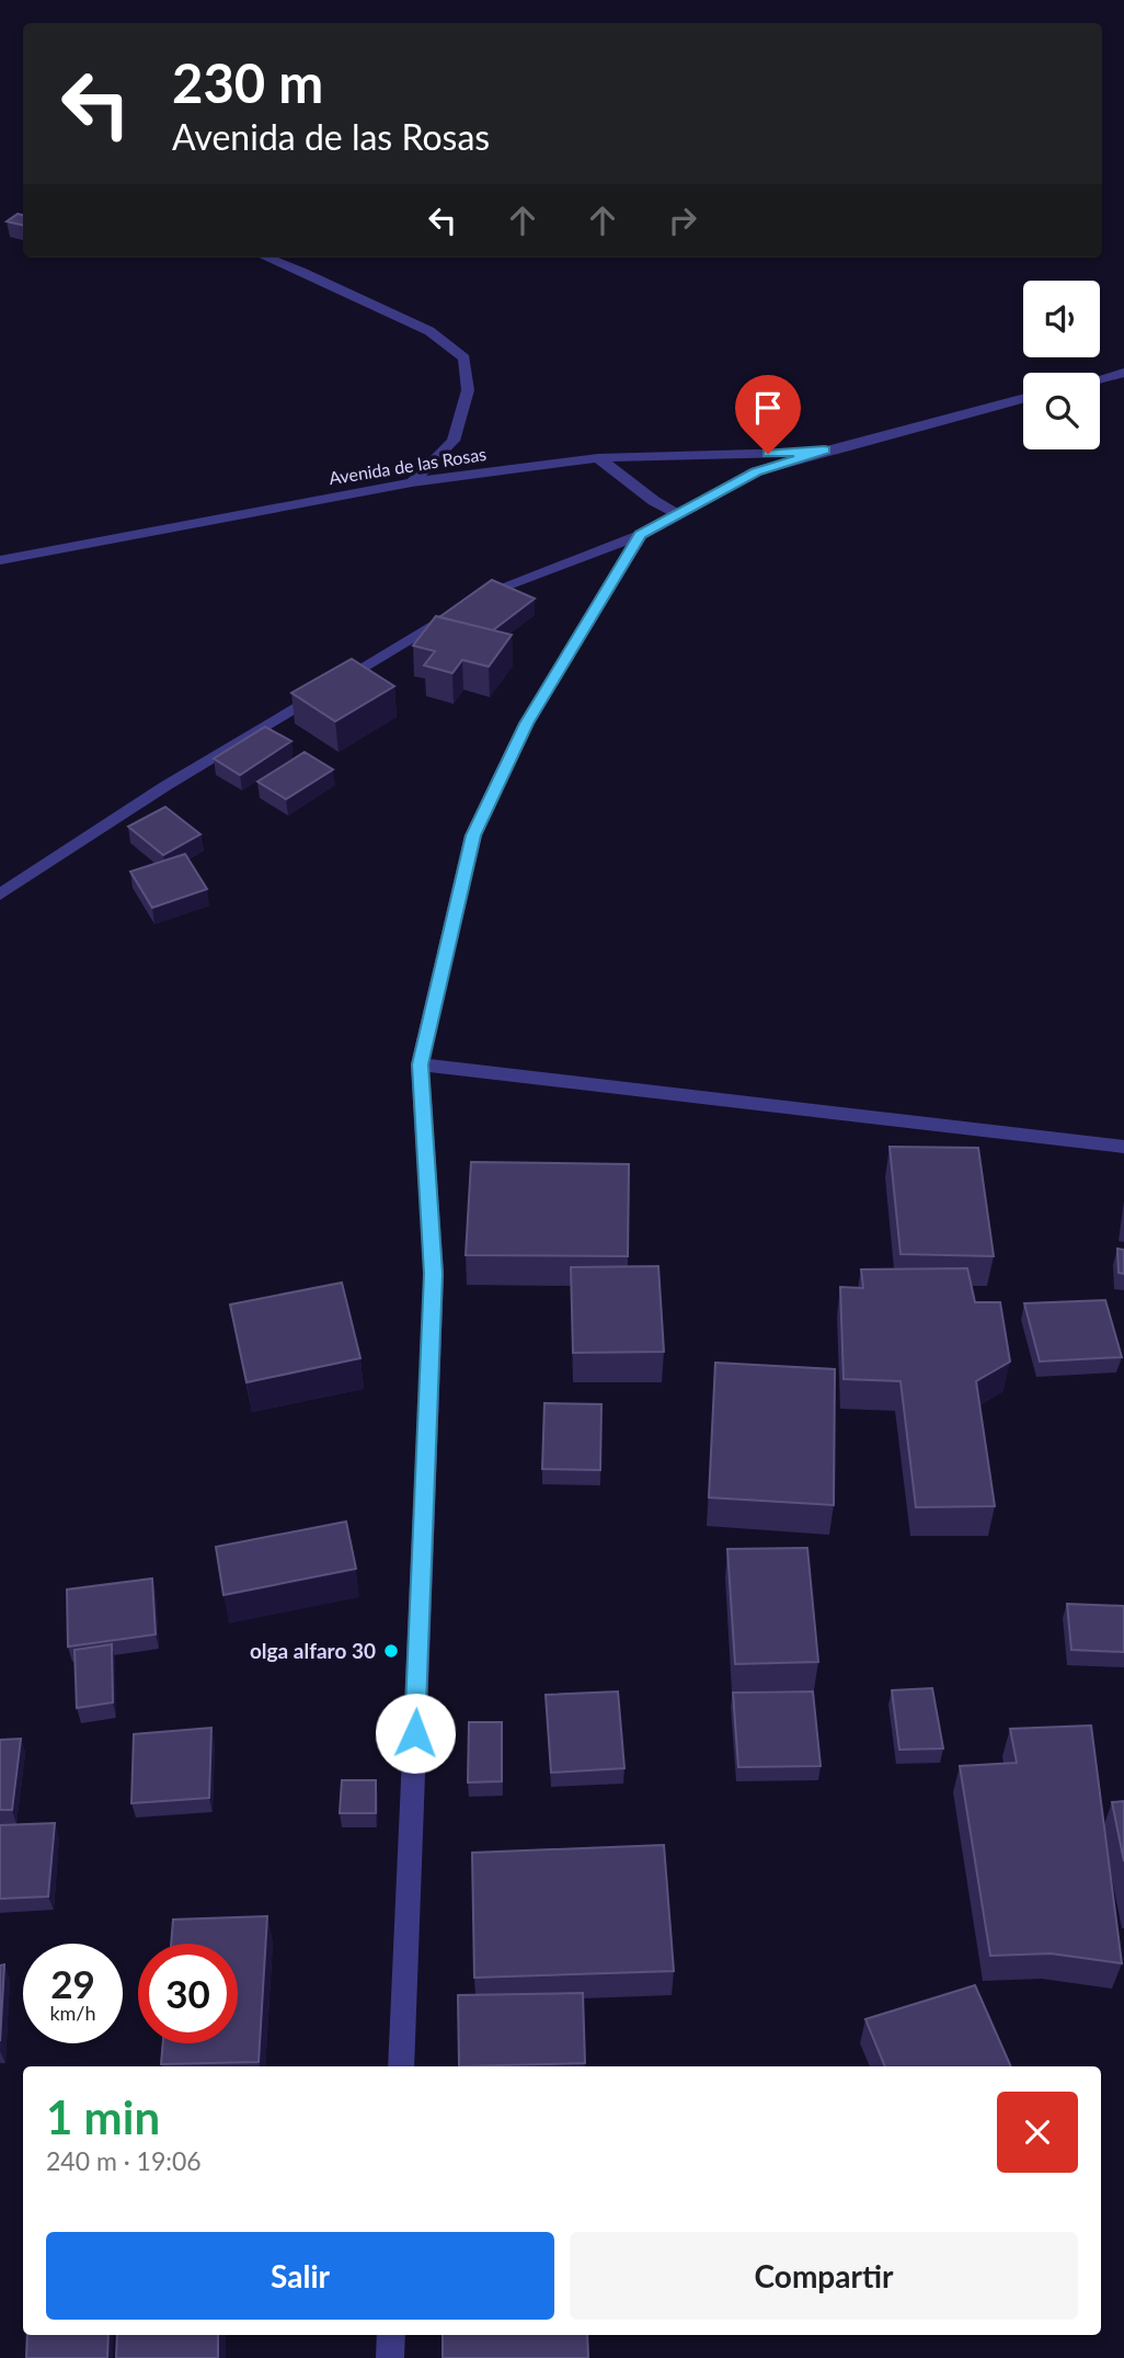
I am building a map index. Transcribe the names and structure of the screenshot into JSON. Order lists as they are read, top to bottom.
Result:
{
  "streets": {
    "street": ["Avenida de las Rosas"]
  },
  "places": ["olga alfaro 30"],
  "page": {
    "turn": ["230 m", "Avenida de las Rosas"],
    "speed": "29 km/h",
    "limit": "30",
    "heading": ["1 min", "240 m · 19:06"],
    "buttons": ["Salir", "Compartir"]
  }
}
